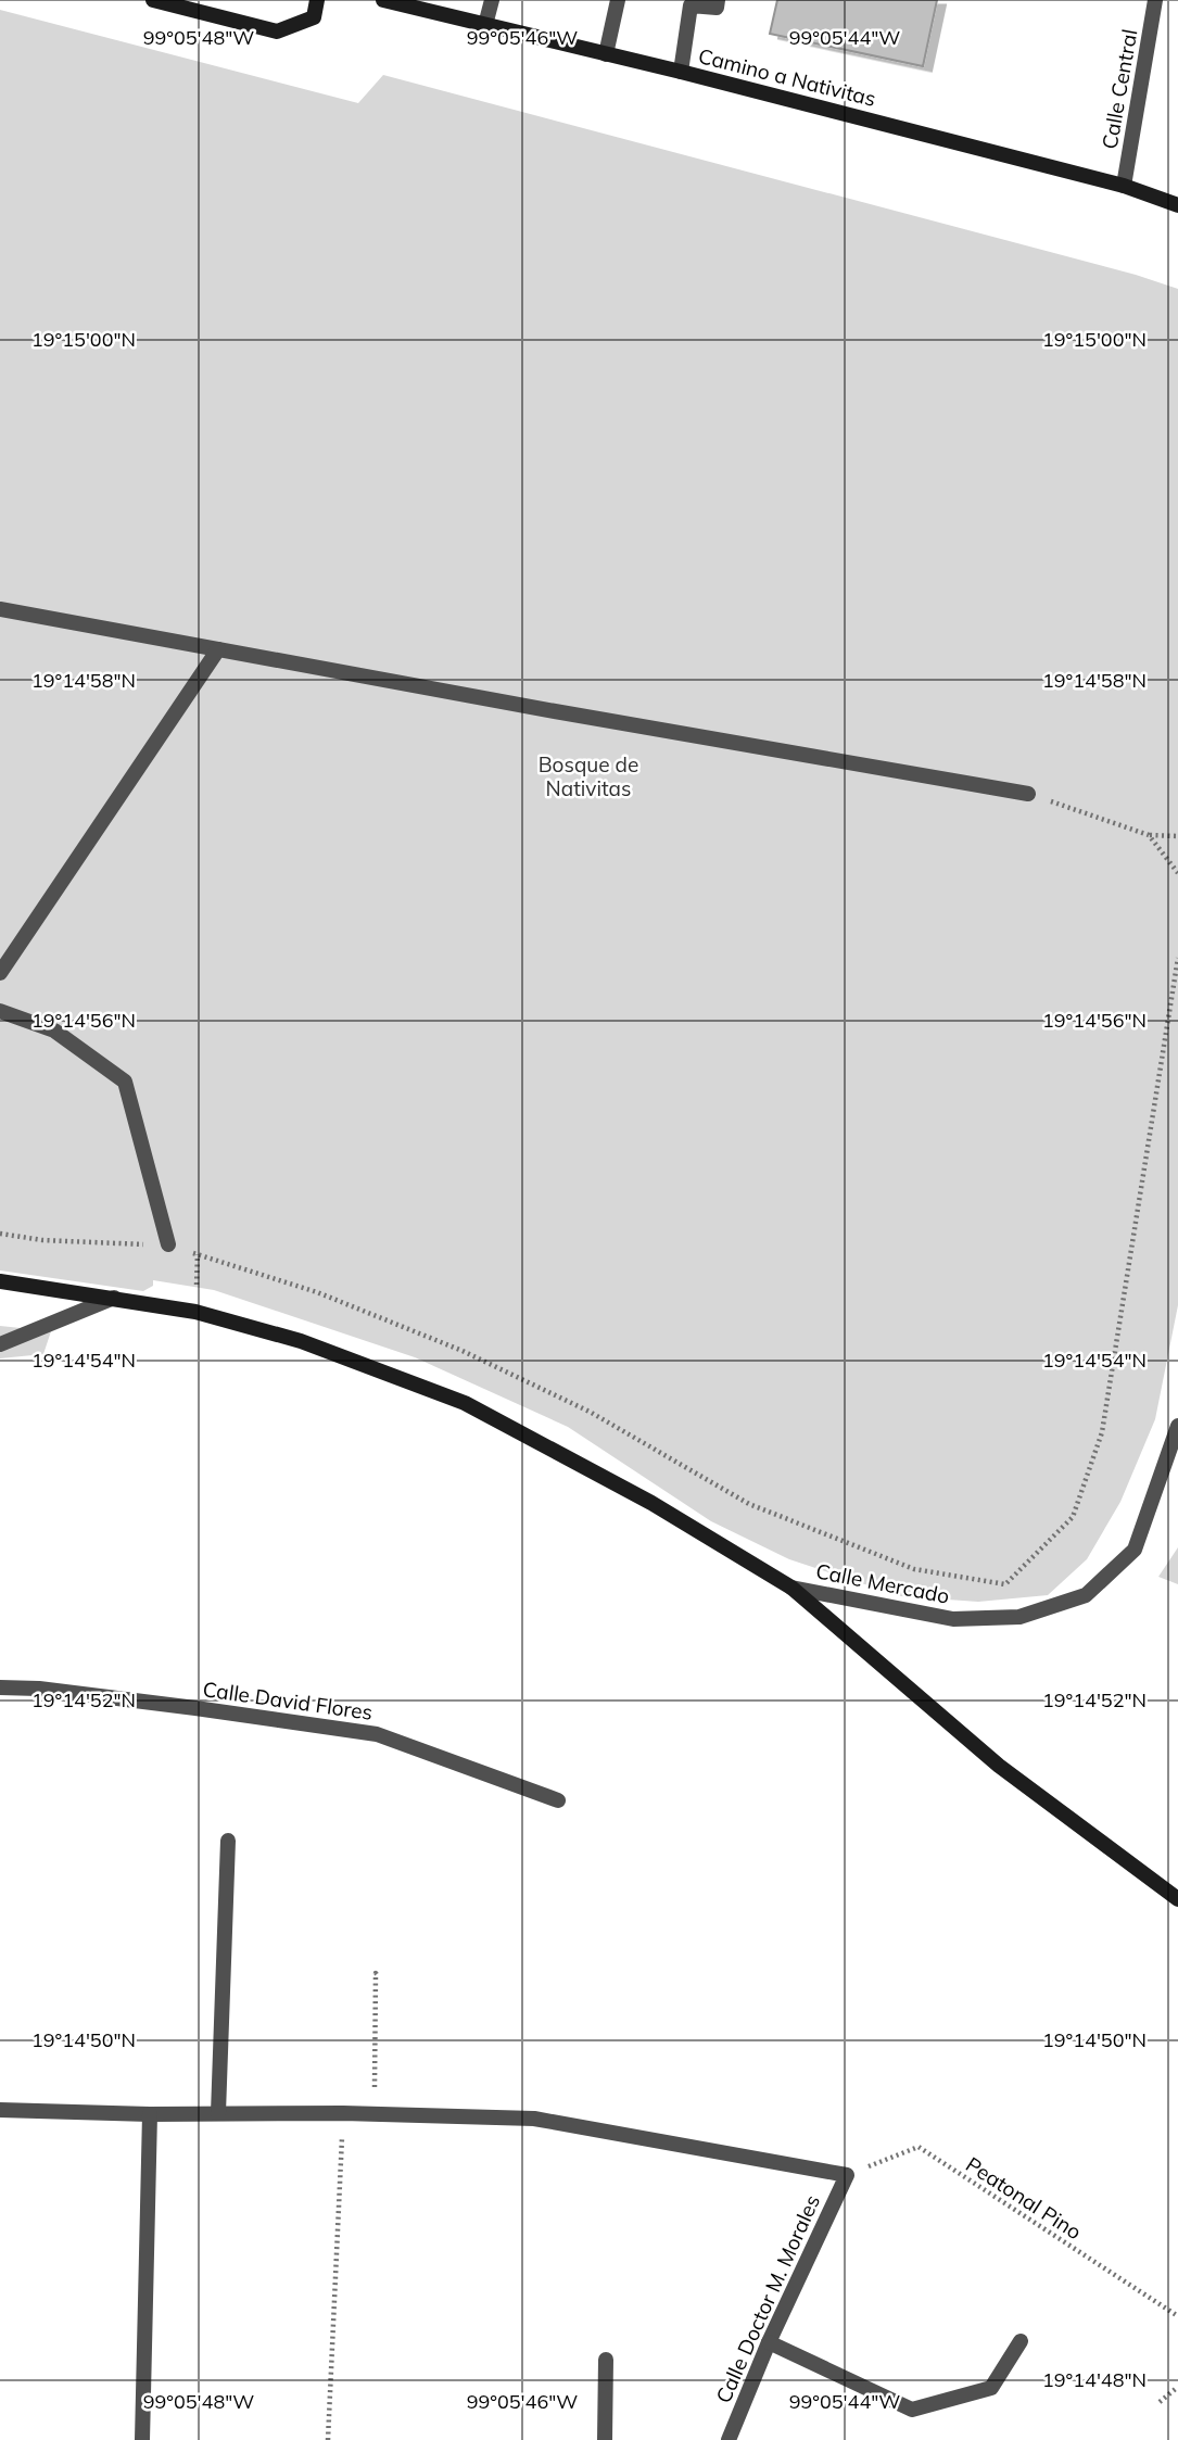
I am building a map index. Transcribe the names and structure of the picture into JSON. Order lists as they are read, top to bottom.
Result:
{
  "streets": {
    "main road": ["Camino a Nativitas"],
    "street": [
      "Calle Central",
      "Calle Mercado",
      "Calle David Flores",
      "Calle Doctor M. Morales"
    ],
    "path": ["Peatonal Pino"]
  },
  "crossings": [
    ["Camino a Nativitas", "Calle Central"],
    ["Peatonal Pino", "Calle Doctor M. Morales"]
  ],
  "parks": ["Bosque de Nativitas"],
  "coordinates": [
    "99°05'48\"W",
    "99°05'46\"W",
    "99°05'44\"W",
    "19°15'00\"N",
    "19°14'58\"N",
    "19°14'56\"N",
    "19°14'54\"N",
    "19°14'52\"N",
    "19°14'50\"N",
    "19°14'48\"N"
  ]
}
